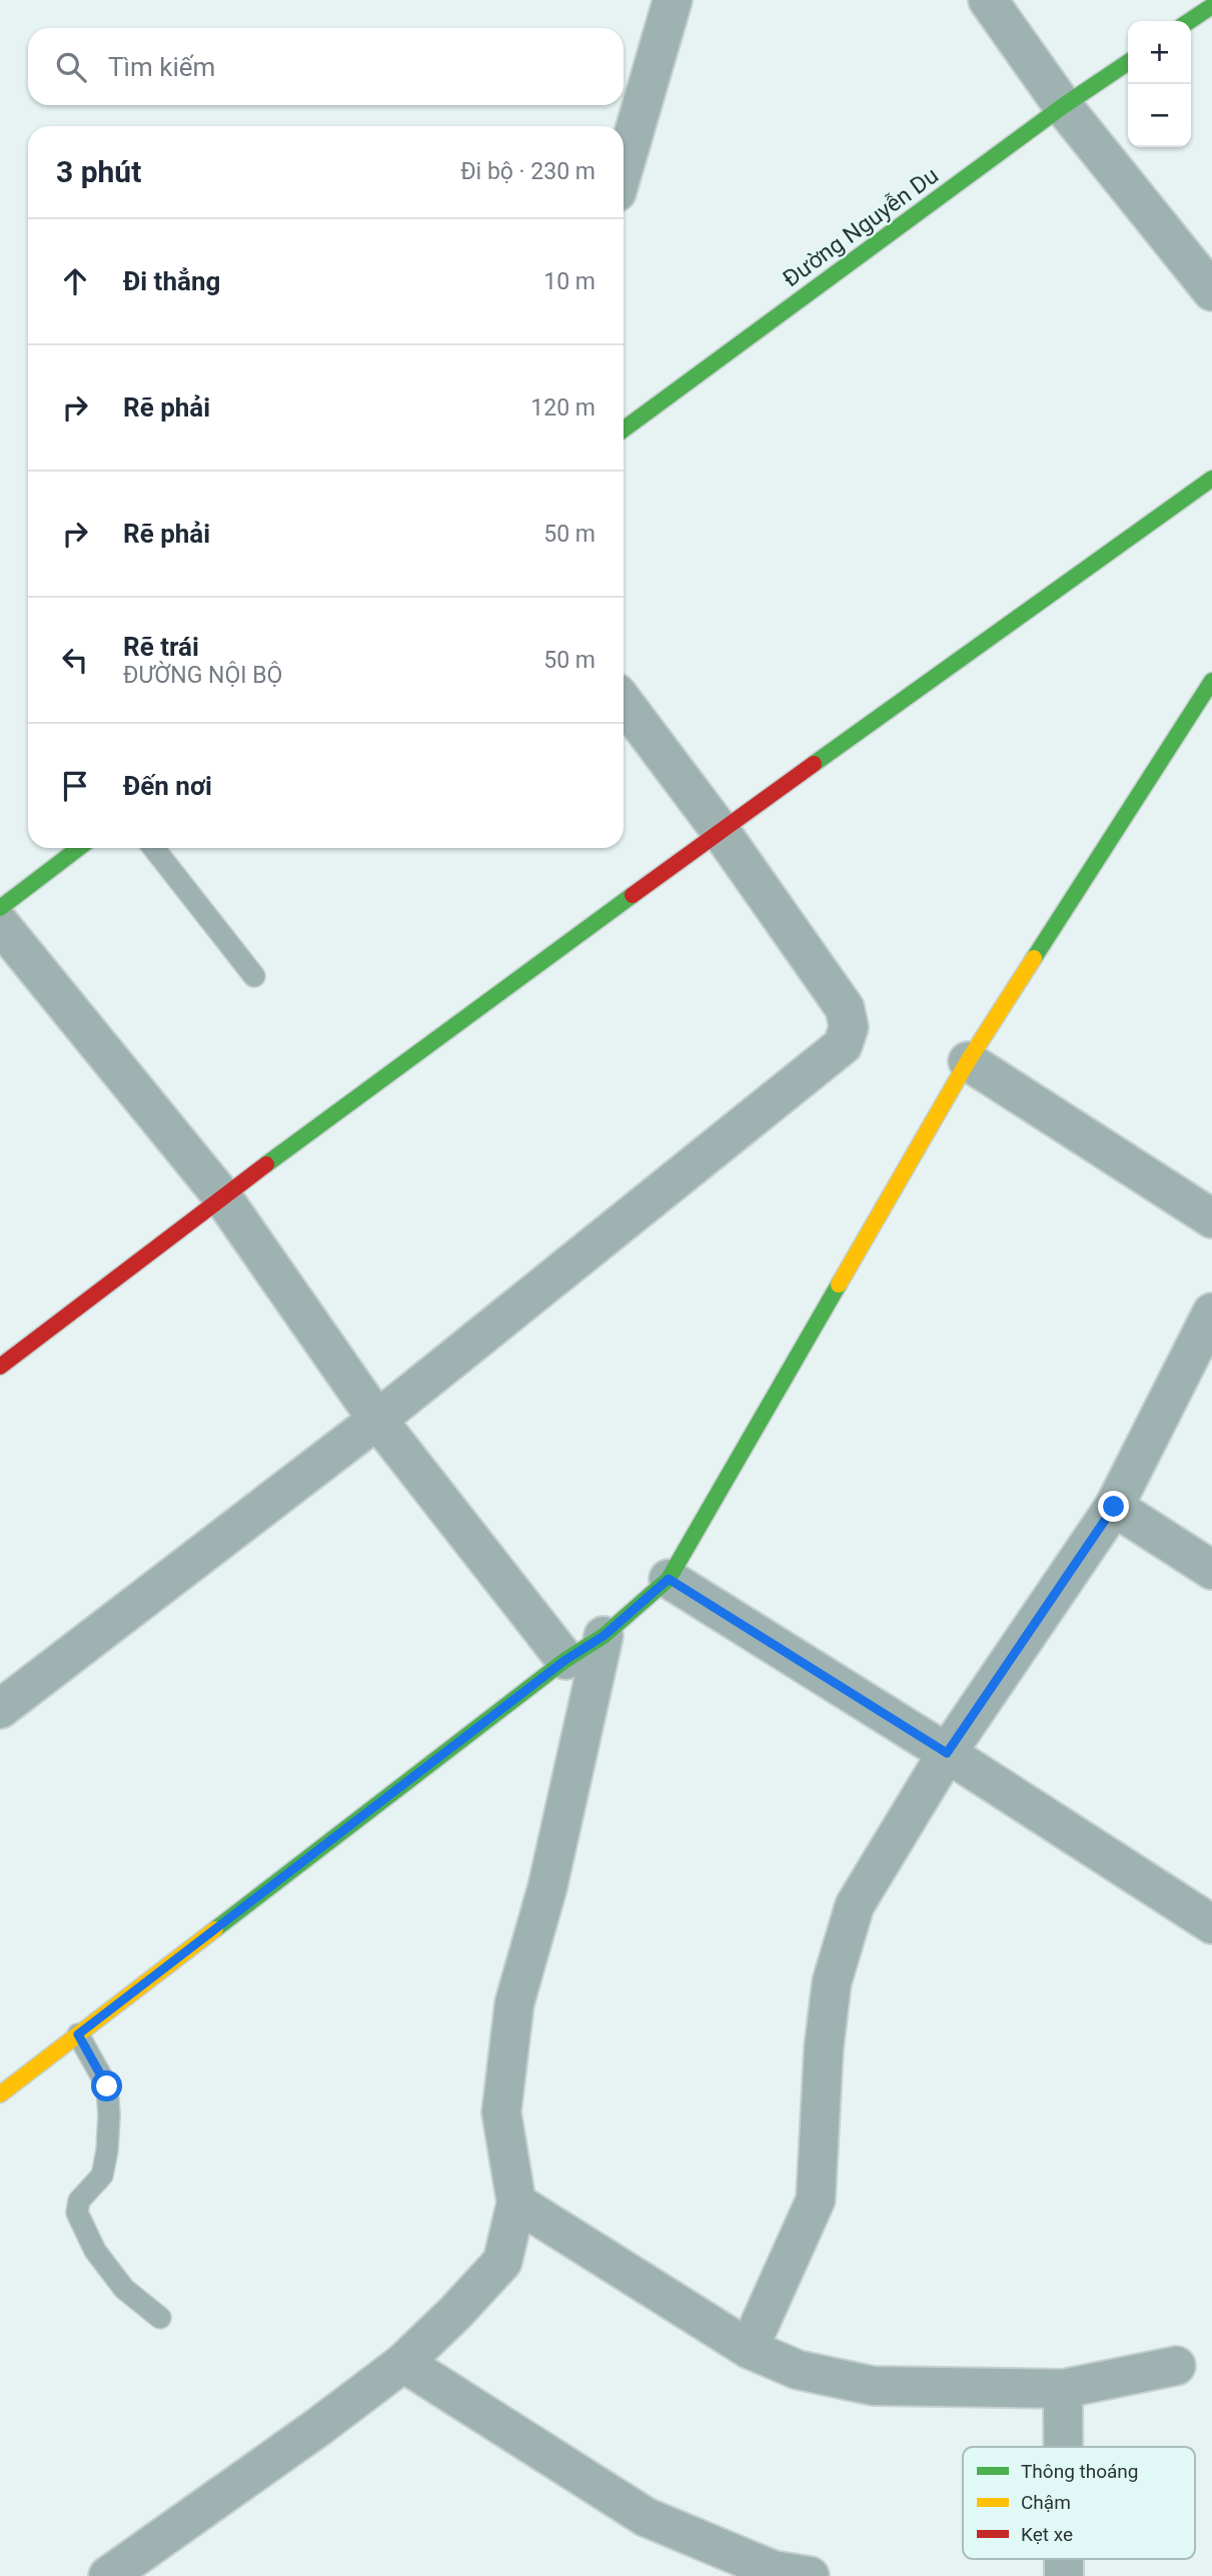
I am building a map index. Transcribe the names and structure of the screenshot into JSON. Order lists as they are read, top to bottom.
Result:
{
  "streets": {
    "street": ["Đường Nguyễn Du"]
  },
  "legend": ["Thông thoáng", "Chậm", "Kẹt xe"],
  "page": {
    "map_buttons": ["+", "−"],
    "search": "Tìm kiếm",
    "heading": ["3 phút", "Đi bộ · 230 m"],
    "list": [
      ["Đi thẳng", "10 m"],
      ["Rẽ phải", "120 m"],
      ["Rẽ phải", "50 m"],
      ["Rẽ trái", "ĐƯỜNG NỘI BỘ", "50 m"],
      "Đến nơi"
    ]
  }
}
